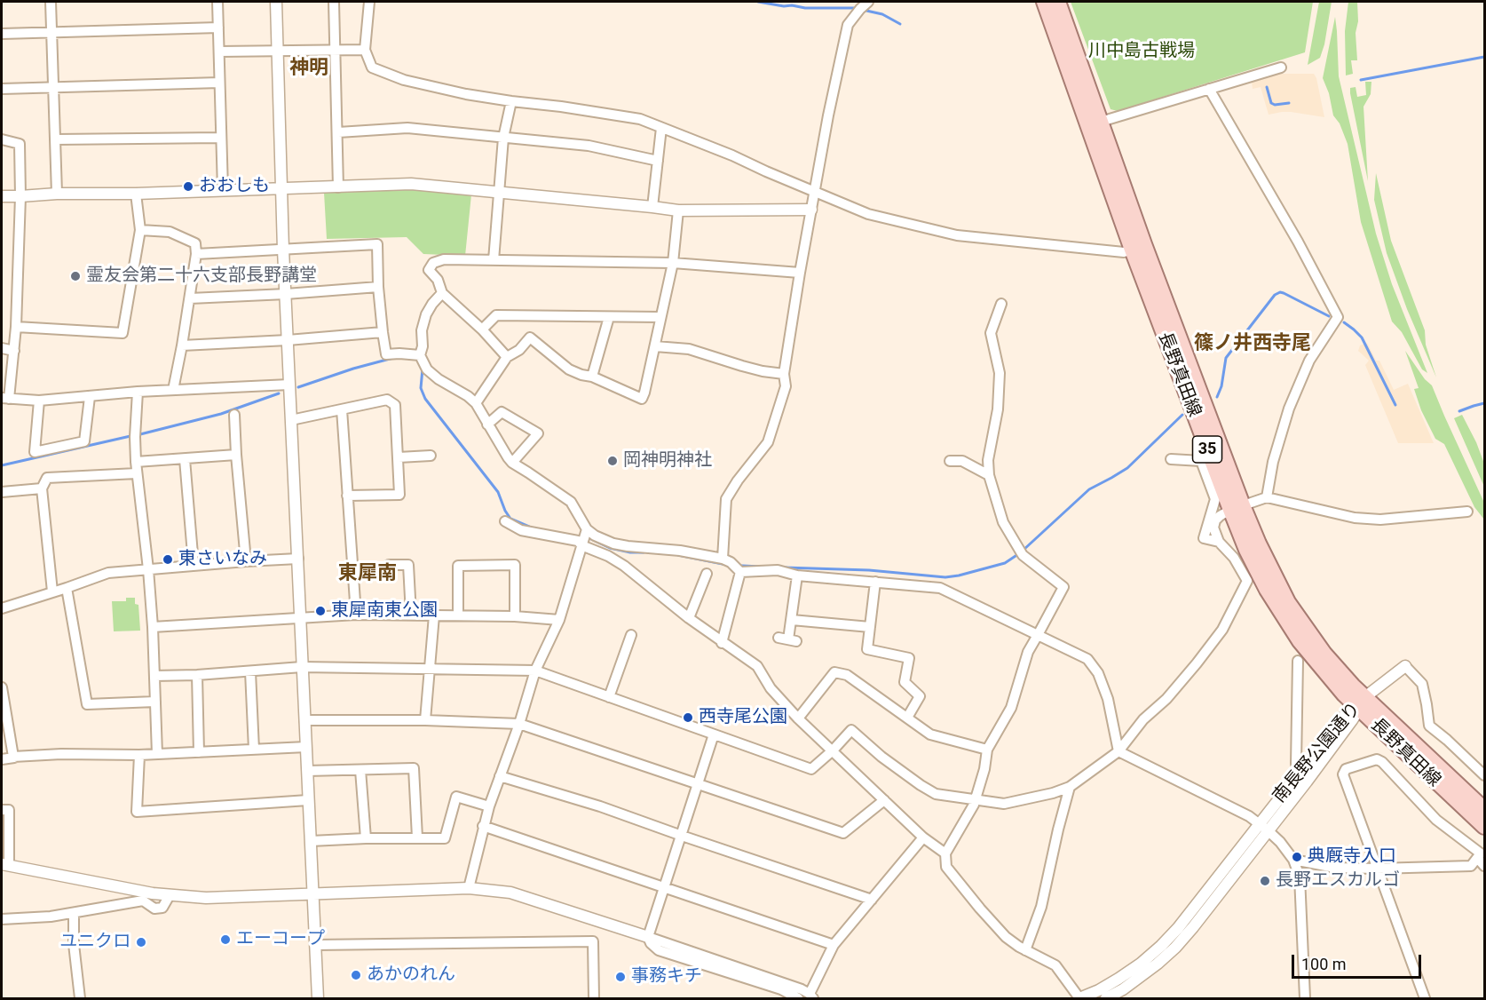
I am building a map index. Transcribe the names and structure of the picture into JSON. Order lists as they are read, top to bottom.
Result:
{
  "streets": {
    "main road": ["長野真田線", "35"],
    "street": ["南長野公園通り"]
  },
  "crossings": [
    ["長野真田線", "南長野公園通り"]
  ],
  "districts": ["神明", "篠ノ井西寺尾", "東犀南"],
  "parks": ["川中島古戦場"],
  "places": [
    "おおしも",
    "霊友会第二十六支部長野講堂",
    "岡神明神社",
    "東さいなみ",
    "東犀南東公園",
    "西寺尾公園",
    "典厩寺入口",
    "長野エスカルゴ",
    "エーコープ",
    "ユニクロ",
    "あかのれん",
    "事務キチ"
  ],
  "scale_bar": "100 m"
}
